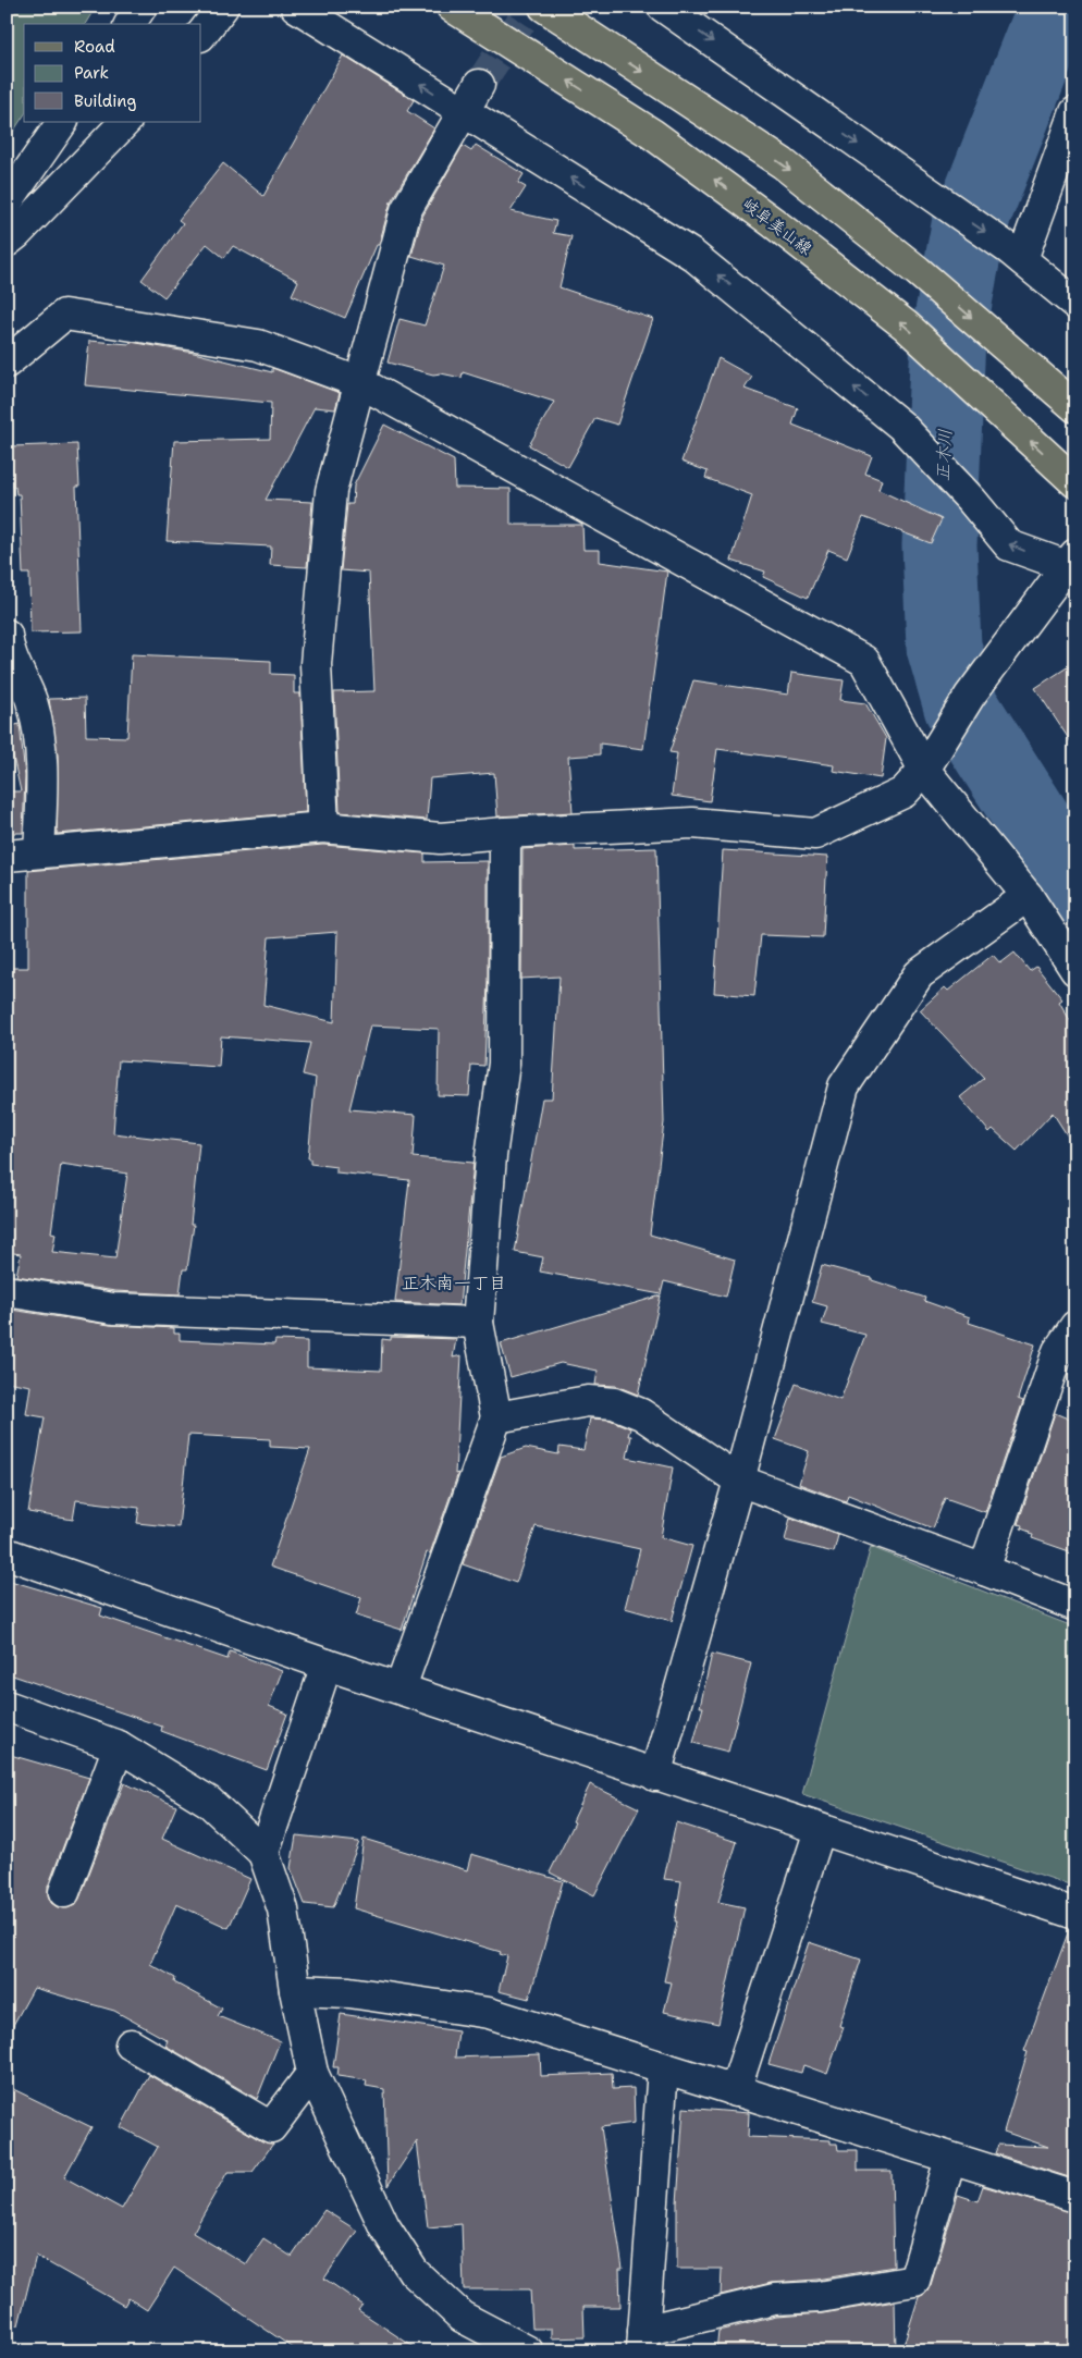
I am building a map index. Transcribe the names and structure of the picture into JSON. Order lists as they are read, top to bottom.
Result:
{
  "streets": {
    "main road": ["岐阜美山線"]
  },
  "districts": ["正木南一丁目"],
  "water": ["正木川"],
  "legend": ["Road", "Park", "Building"]
}
